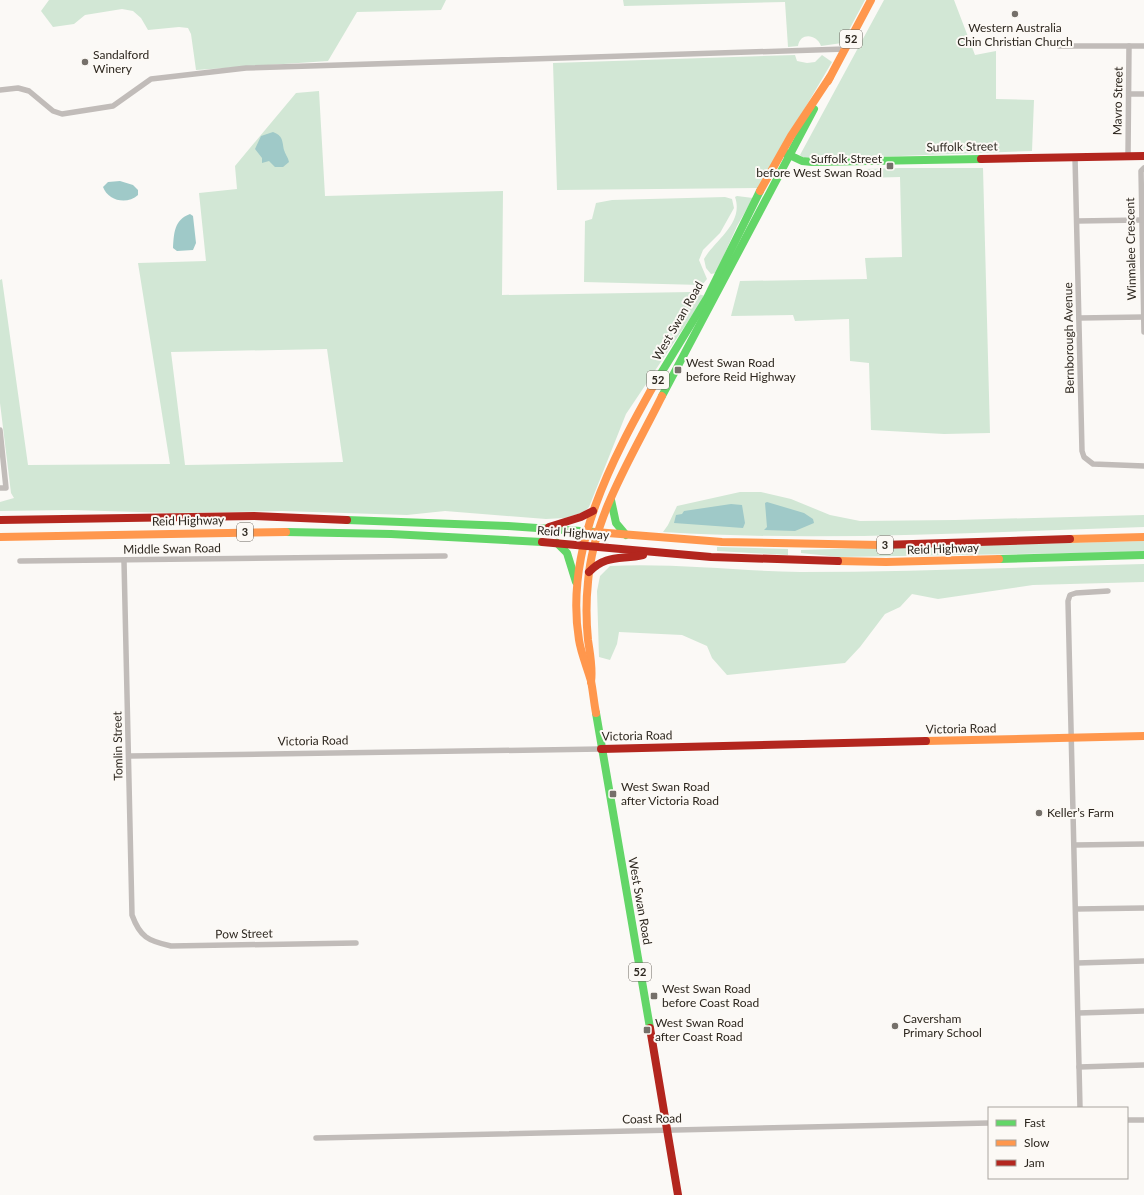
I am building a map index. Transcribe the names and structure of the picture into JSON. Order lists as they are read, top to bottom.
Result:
{
  "streets": {
    "main road": [
      "52",
      "Suffolk Street",
      "West Swan Road",
      "Reid Highway",
      "3",
      "Victoria Road"
    ],
    "street": [
      "Mavro Street",
      "Winmalee Crescent",
      "Bernborough Avenue",
      "Middle Swan Road",
      "Tomlin Street",
      "Pow Street",
      "Coast Road"
    ]
  },
  "crossings": [
    ["Mavro Street", "Suffolk Street"],
    ["Suffolk Street", "West Swan Road"],
    ["Suffolk Street", "Bernborough Avenue"],
    ["West Swan Road", "Reid Highway"],
    ["West Swan Road", "Victoria Road"],
    ["West Swan Road", "Coast Road"],
    ["Middle Swan Road", "Tomlin Street"],
    ["Victoria Road", "Tomlin Street"],
    ["Tomlin Street", "Pow Street"]
  ],
  "places": {
    "other": [
      "Western Australia Chin Christian Church",
      "Sandalford Winery",
      "Keller’s Farm",
      "Caversham Primary School"
    ],
    "transit": [
      "Suffolk Street before West Swan Road",
      "West Swan Road before Reid Highway",
      "West Swan Road after Victoria Road",
      "West Swan Road before Coast Road",
      "West Swan Road after Coast Road"
    ]
  },
  "legend": ["Fast", "Slow", "Jam"]
}
